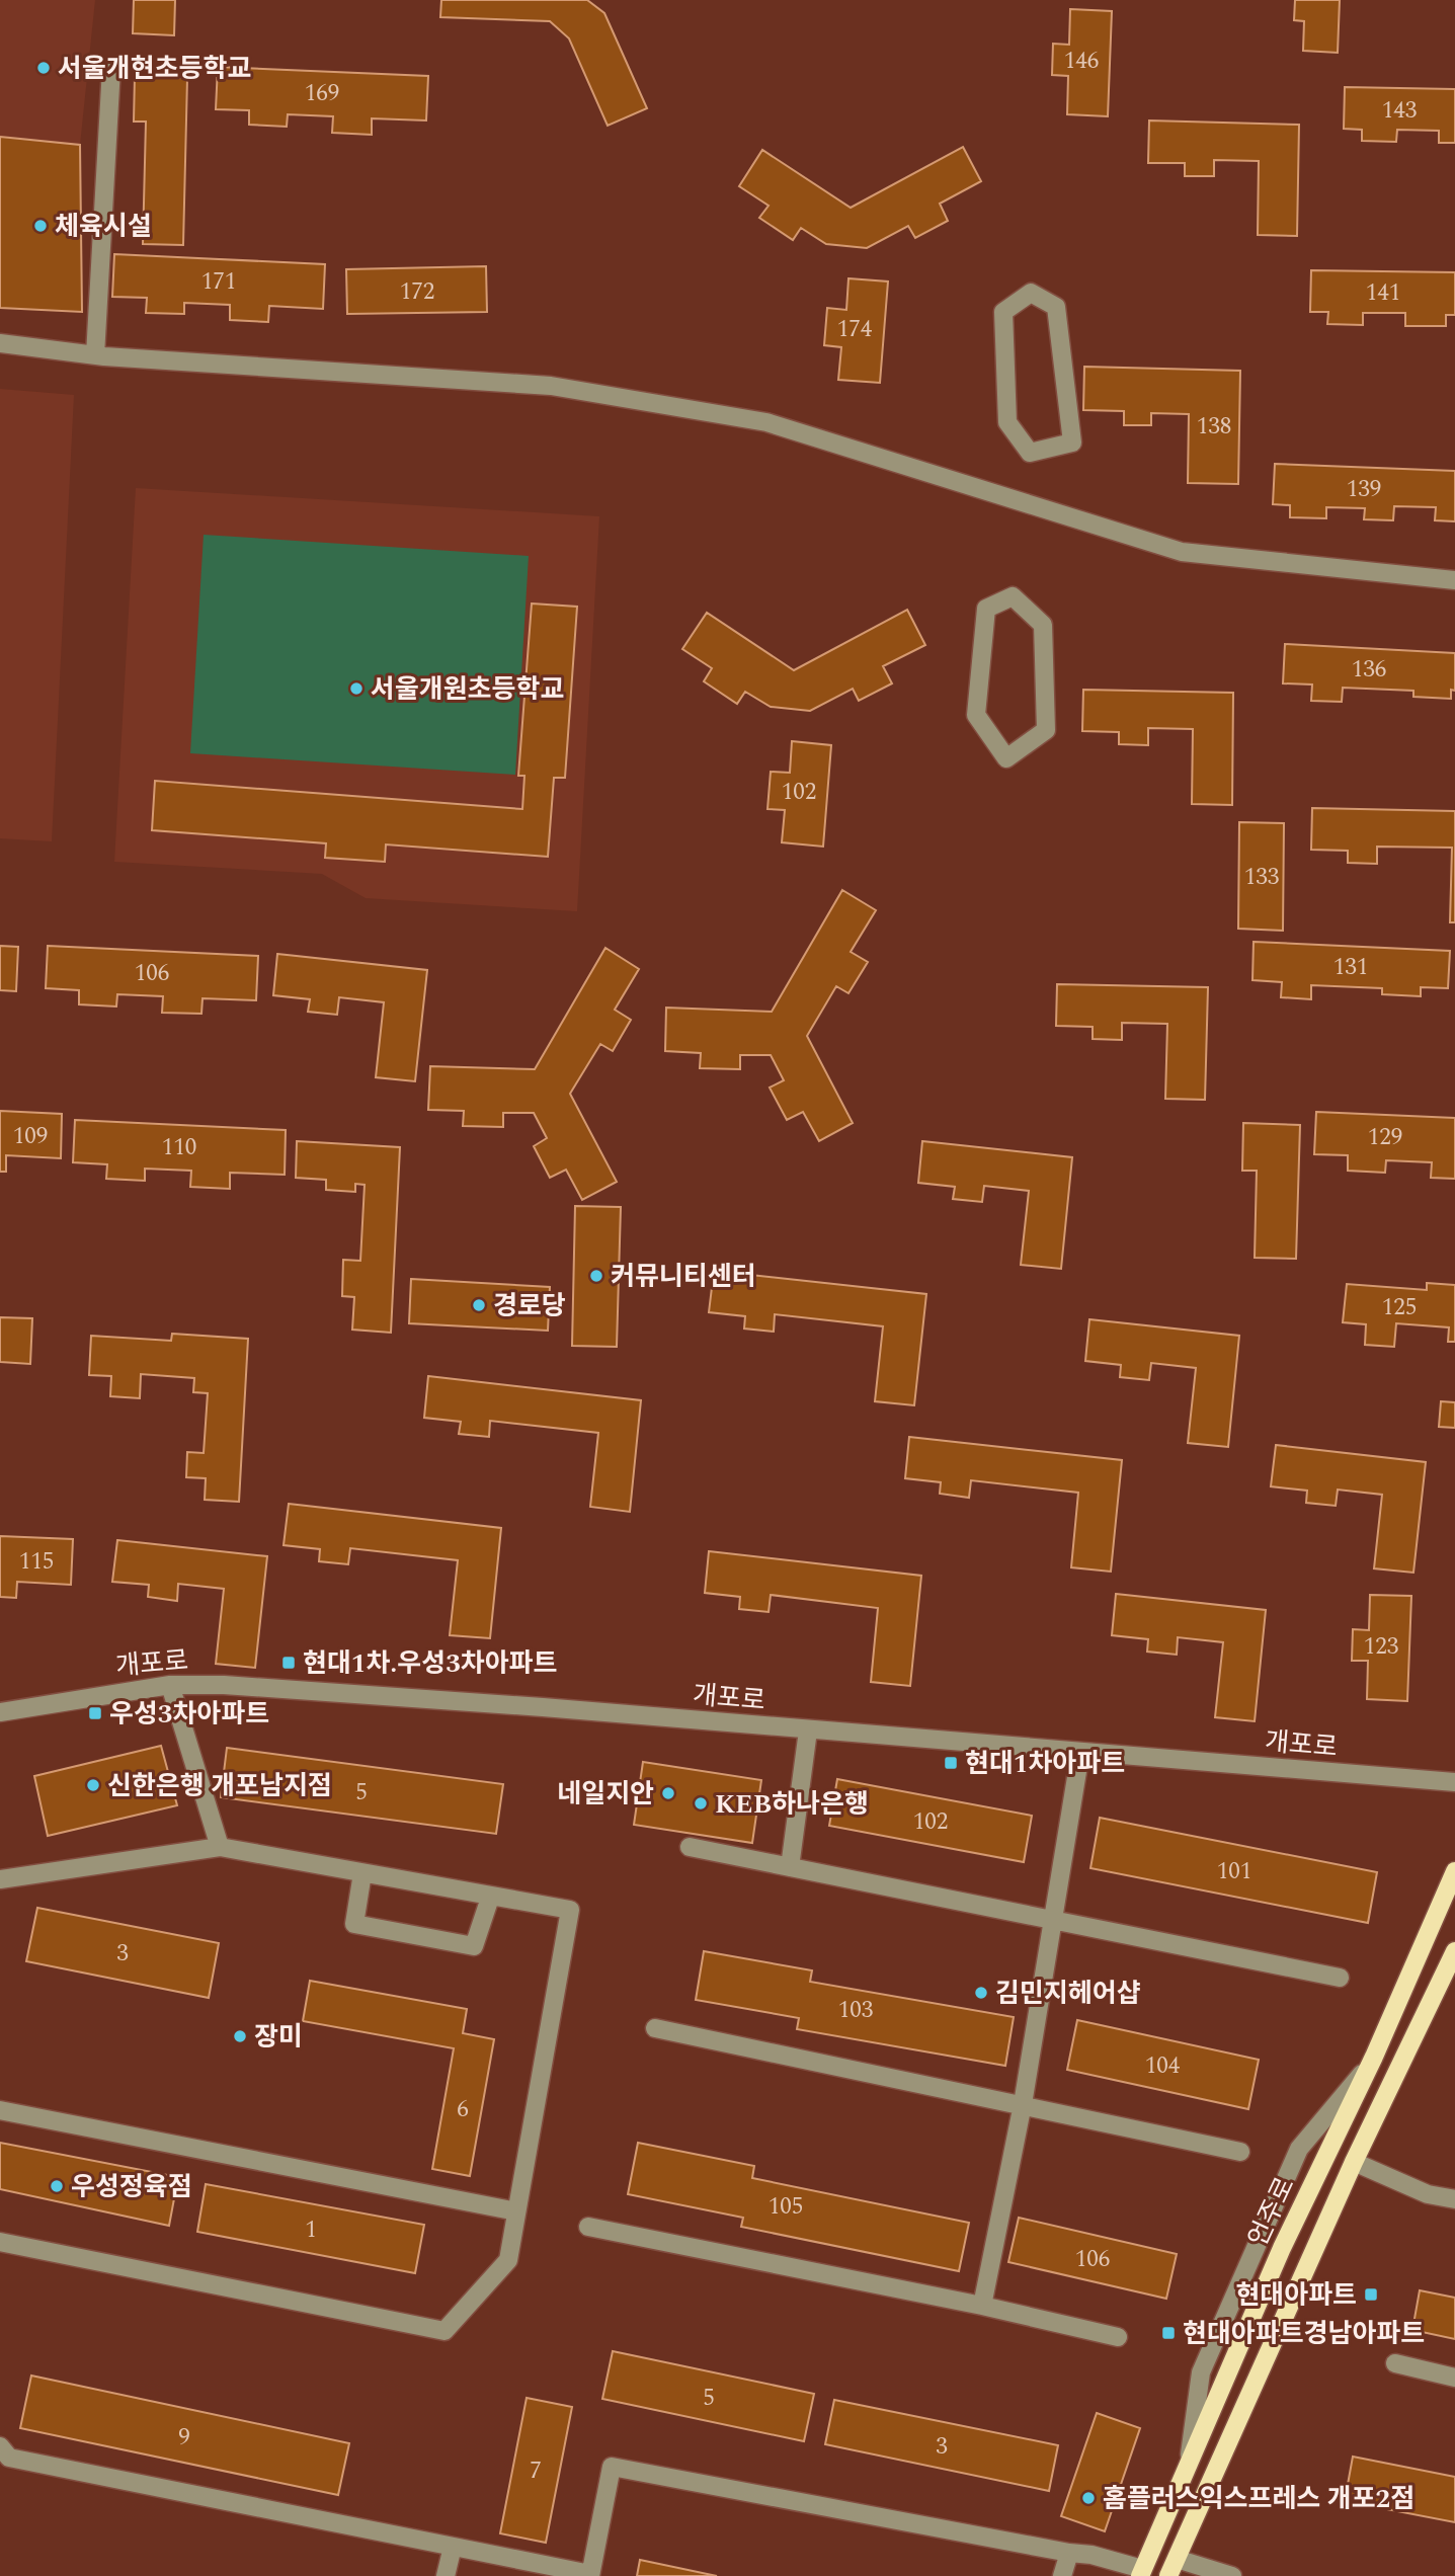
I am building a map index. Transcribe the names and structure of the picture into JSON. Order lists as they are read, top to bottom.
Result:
{
  "streets": {
    "main road": ["언주로"],
    "street": ["개포로"]
  },
  "places": {
    "other": [
      "서울개현초등학교",
      "체육시설",
      "서울개원초등학교",
      "커뮤니티센터",
      "경로당",
      "신한은행 개포남지점",
      "네일지안",
      "KEB하나은행",
      "김민지헤어샵",
      "장미",
      "우성정육점",
      "홈플러스익스프레스 개포2점"
    ],
    "transit": [
      "현대1차.우성3차아파트",
      "우성3차아파트",
      "현대1차아파트",
      "현대아파트",
      "현대아파트경남아파트"
    ]
  },
  "house_numbers": [
    "146",
    "169",
    "143",
    "171",
    "172",
    "141",
    "174",
    "138",
    "139",
    "136",
    "102",
    "133",
    "131",
    "106",
    "109",
    "129",
    "110",
    "125",
    "115",
    "123",
    "5",
    "102",
    "101",
    "3",
    "103",
    "104",
    "6",
    "105",
    "1",
    "106",
    "5",
    "9",
    "3",
    "7"
  ]
}
